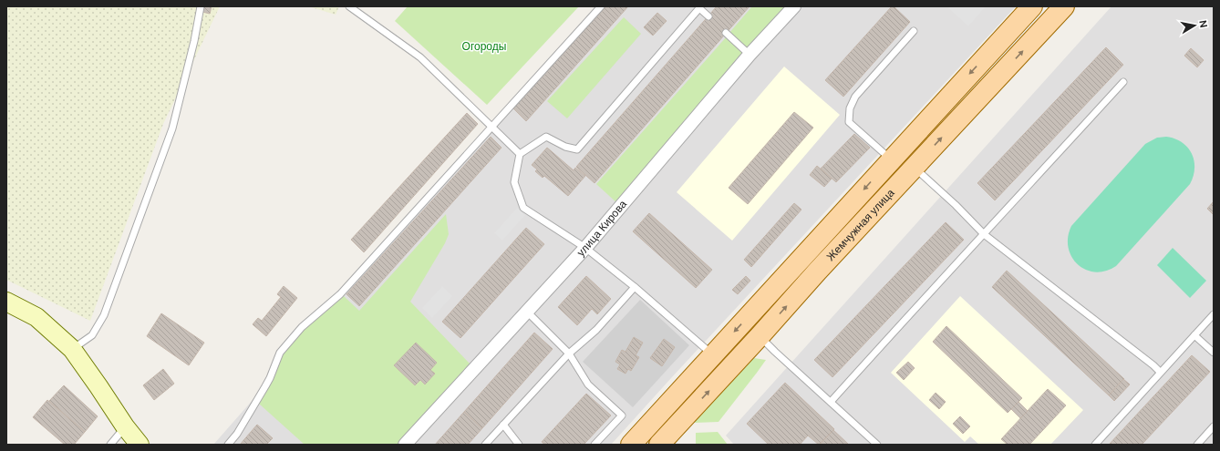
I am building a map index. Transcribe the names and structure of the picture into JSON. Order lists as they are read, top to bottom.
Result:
{
  "streets": {
    "main road": ["Жемчужная улица"],
    "street": ["улица Кирова"]
  },
  "parks": ["Огороды"],
  "north": "right"
}
